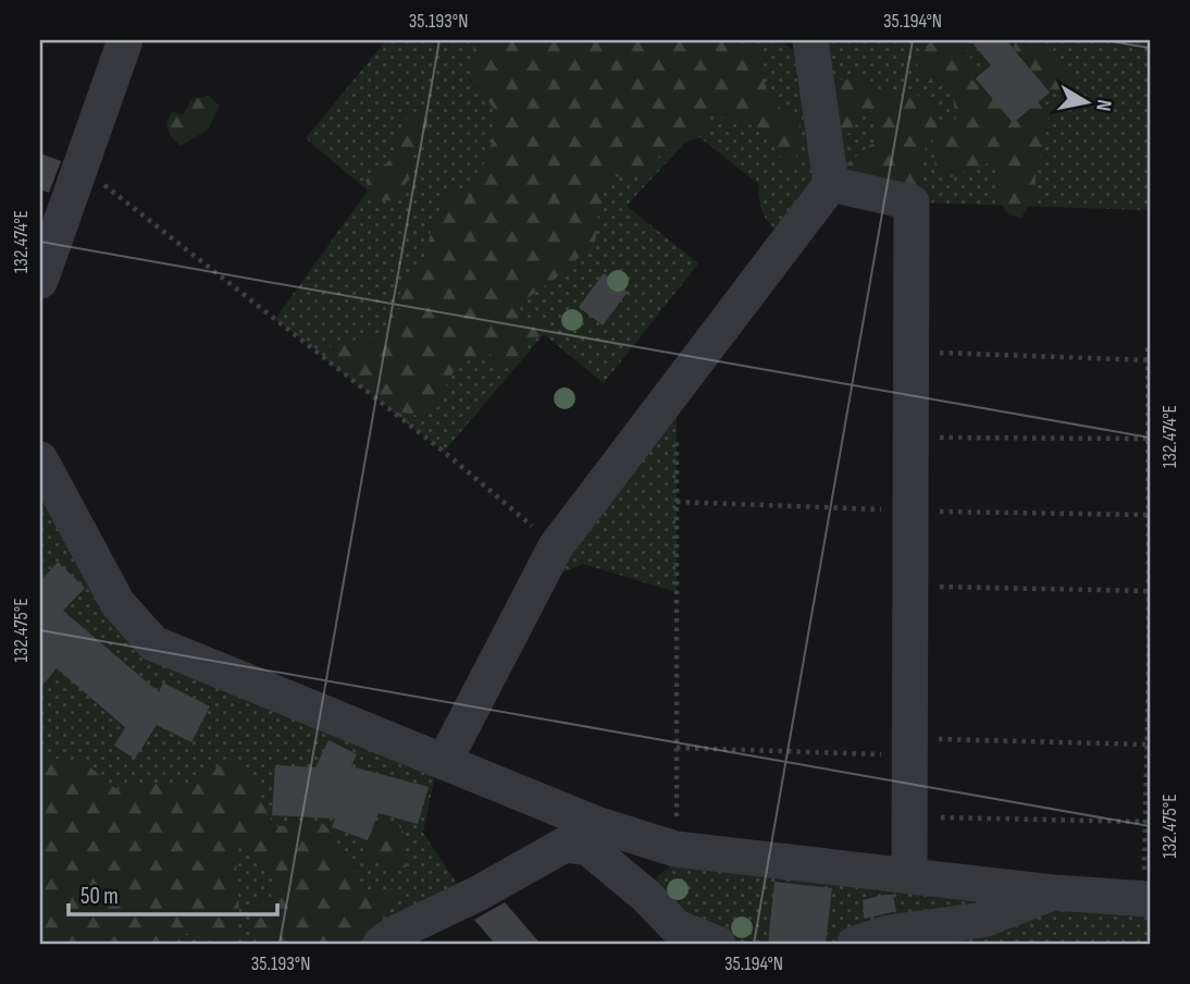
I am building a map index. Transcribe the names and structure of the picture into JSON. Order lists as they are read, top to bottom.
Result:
{
  "scale_bar": "50 m",
  "north": "right",
  "coordinates": [
    "35.193°N",
    "35.194°N",
    "132.474°E",
    "132.475°E"
  ]
}
